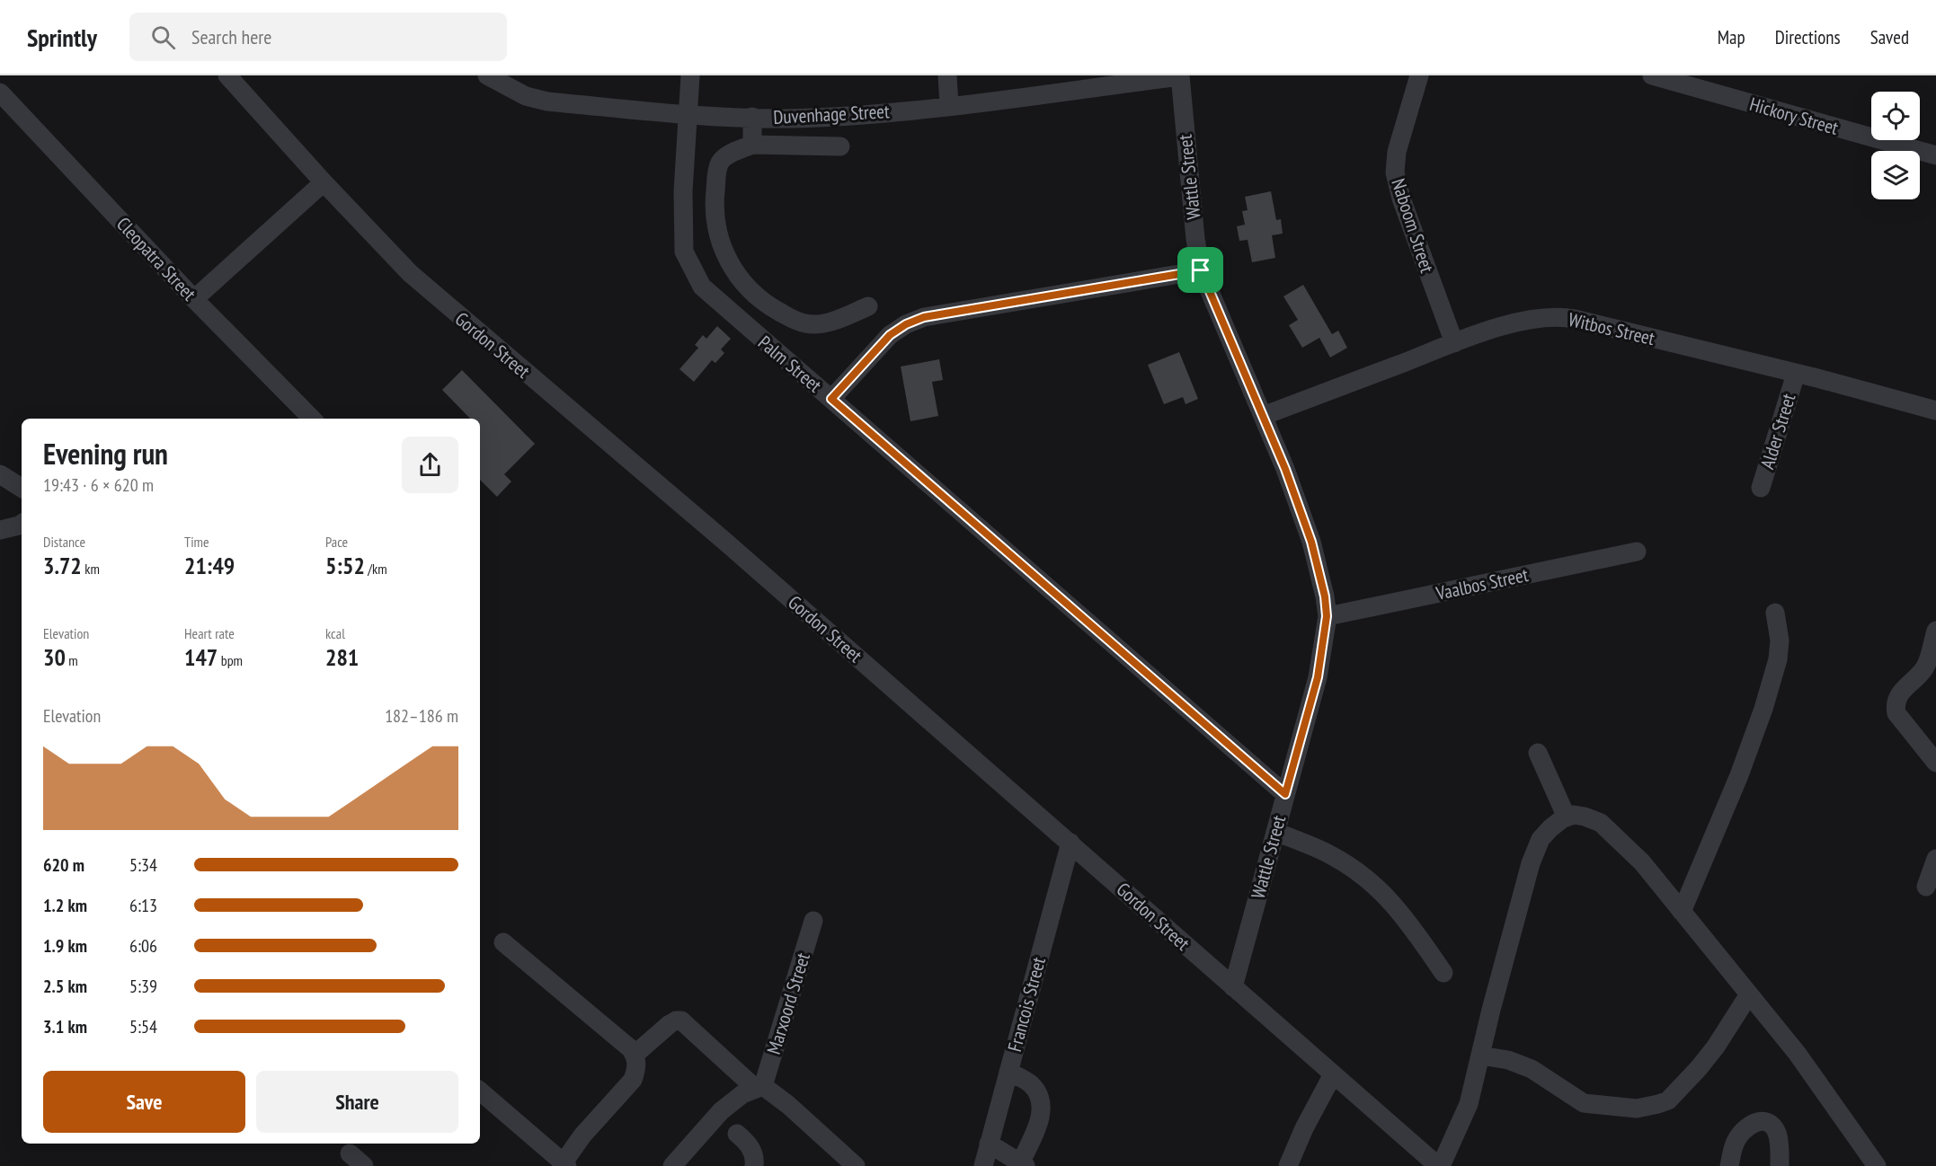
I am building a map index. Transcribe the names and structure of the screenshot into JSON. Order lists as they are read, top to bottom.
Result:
{
  "streets": {
    "street": [
      "Duvenhage Street",
      "Hickory Street",
      "Wattle Street",
      "Naboom Street",
      "Cleopatra Street",
      "Witbos Street",
      "Gordon Street",
      "Palm Street",
      "Alder Street",
      "Vaalbos Street",
      "Marxoord Street",
      "Francois Street"
    ]
  },
  "crossings": [
    ["Duvenhage Street", "Wattle Street"],
    ["Duvenhage Street", "Palm Street"],
    ["Wattle Street", "Witbos Street"],
    ["Wattle Street", "Gordon Street"],
    ["Wattle Street", "Palm Street"],
    ["Wattle Street", "Vaalbos Street"],
    ["Naboom Street", "Witbos Street"],
    ["Witbos Street", "Alder Street"],
    ["Gordon Street", "Francois Street"]
  ],
  "page": {
    "header": "Sprintly",
    "search": "Search here",
    "nav": ["Map", "Directions", "Saved"],
    "heading": ["Evening run", "19:43 · 6 × 620 m"],
    "stats": [
      ["Distance", "3.72 km"],
      ["Time", "21:49"],
      ["Pace", "5:52 /km"],
      ["Elevation", "30 m"],
      ["Heart rate", "147 bpm"],
      ["kcal", "281"]
    ],
    "chart": ["Elevation", "182–186 m"],
    "list": [
      {
        "name": "620 m",
        "note": "5:34"
      },
      {
        "name": "1.2 km",
        "note": "6:13"
      },
      {
        "name": "1.9 km",
        "note": "6:06"
      },
      {
        "name": "2.5 km",
        "note": "5:39"
      },
      {
        "name": "3.1 km",
        "note": "5:54"
      }
    ],
    "buttons": ["Save", "Share"]
  }
}
